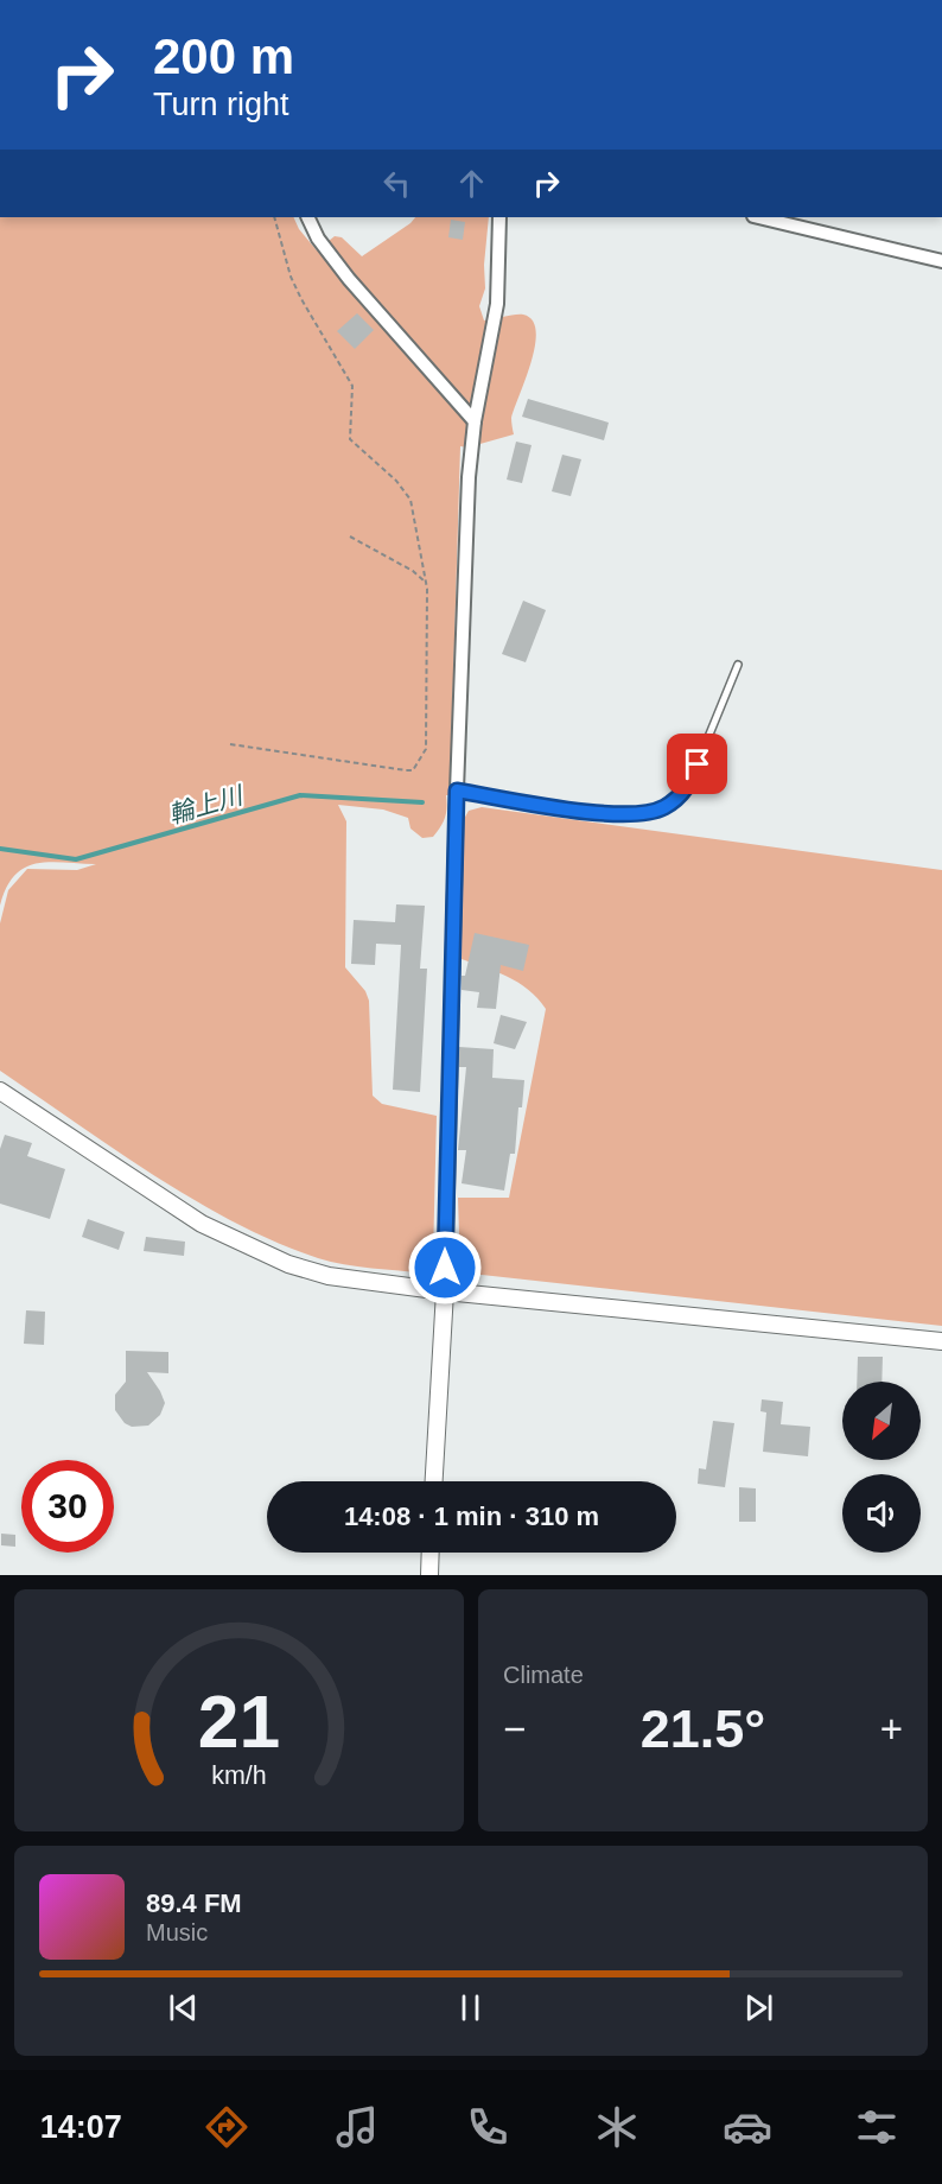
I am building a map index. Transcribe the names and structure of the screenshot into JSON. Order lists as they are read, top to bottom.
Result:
{
  "water": ["輪上川"],
  "north": "bottom left",
  "page": {
    "turn": ["200 m", "Turn right"],
    "limit": "30",
    "trip": "14:08 · 1 min · 310 m",
    "tile": "Climate",
    "heat": ["−", "21.5°", "+"],
    "song": ["89.4 FM", "Music"],
    "tabs": "14:07",
    "gauge": ["21", "km/h"]
  }
}
